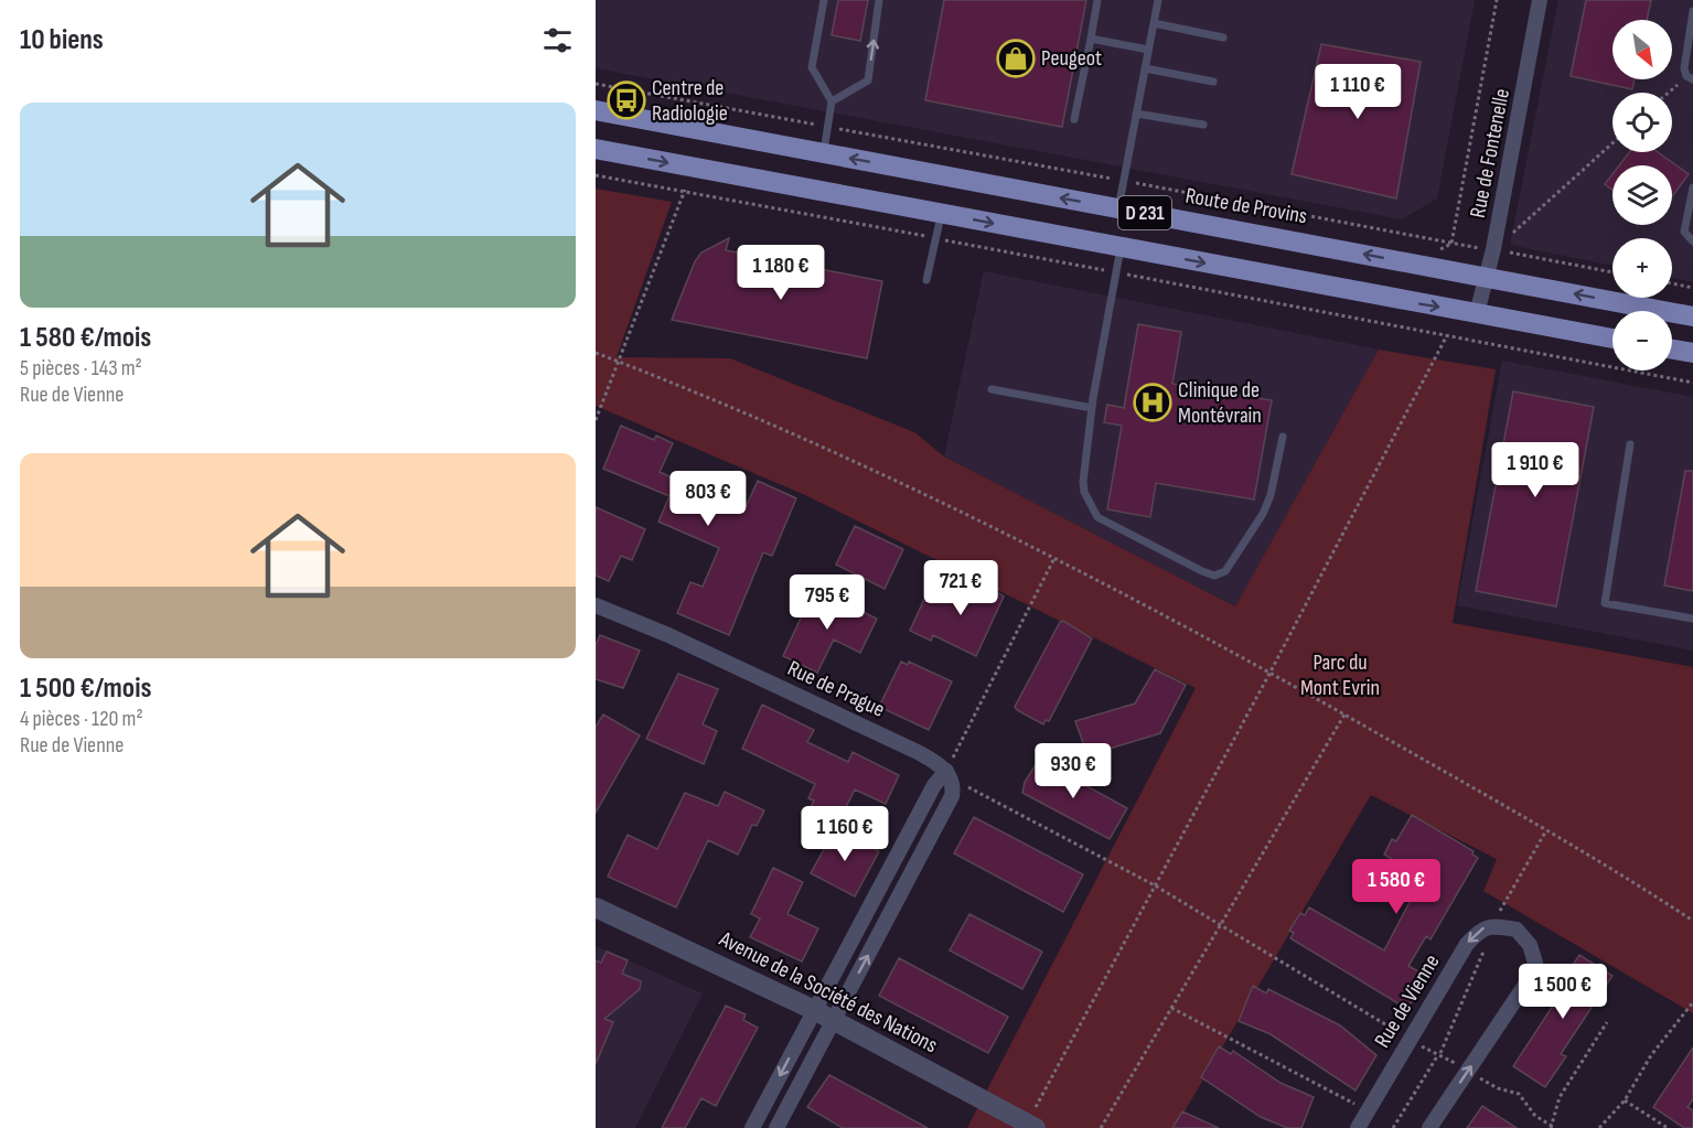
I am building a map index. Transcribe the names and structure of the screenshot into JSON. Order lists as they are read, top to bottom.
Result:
{
  "streets": {
    "main road": ["Route de Provins", "D 231"],
    "street": [
      "Rue de Fontenelle",
      "Rue de Prague",
      "Avenue de la Société des Nations",
      "Rue de Vienne"
    ]
  },
  "crossings": [
    ["Rue de Fontenelle", "Route de Provins"],
    ["Rue de Fontenelle", "D 231"]
  ],
  "parks": ["Parc du Mont Evrin"],
  "places": {
    "shop": ["Peugeot"],
    "bus stop": ["Centre de Radiologie"],
    "hospital": ["Clinique de Montévrain"]
  },
  "north": "bottom right",
  "page": {
    "heading": "10 biens",
    "map_buttons": ["+", "−"],
    "price": [
      "1 110 €",
      "1 180 €",
      "1 910 €",
      "803 €",
      "721 €",
      "795 €",
      "930 €",
      "1 160 €",
      "1 580 €",
      "1 500 €"
    ],
    "list": [
      {
        "name": "1 580 €/mois",
        "note": "5 pièces · 143 m² · Rue de Vienne"
      },
      {
        "name": "1 500 €/mois",
        "note": "4 pièces · 120 m² · Rue de Vienne"
      }
    ]
  }
}
